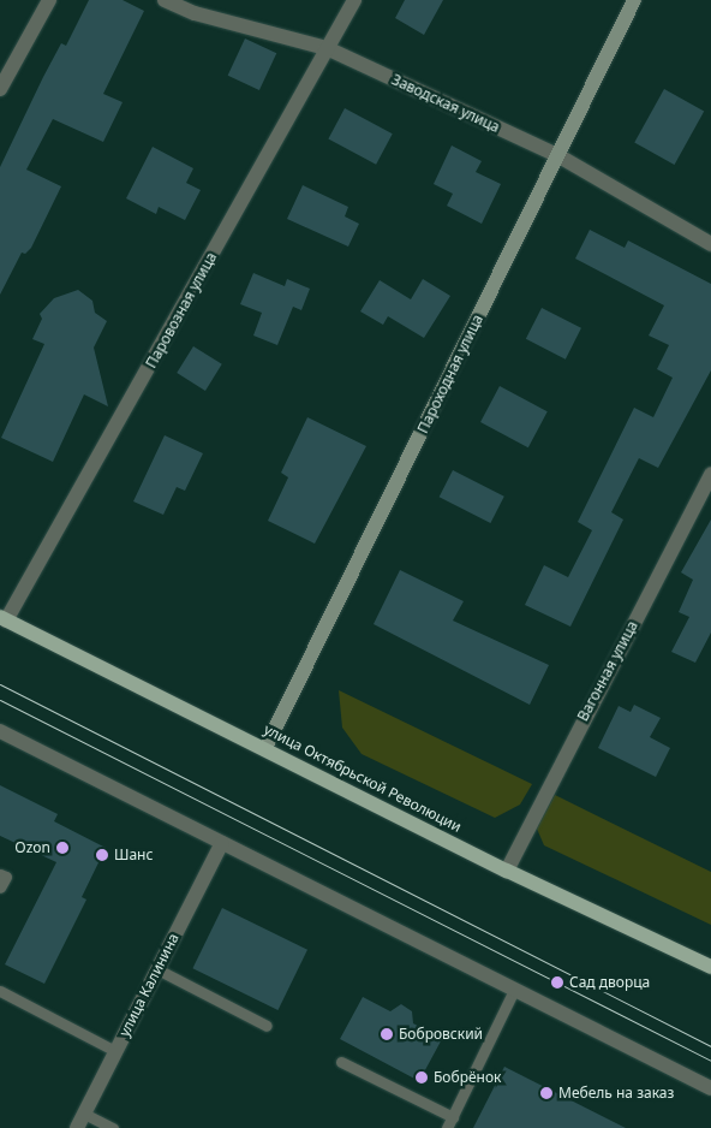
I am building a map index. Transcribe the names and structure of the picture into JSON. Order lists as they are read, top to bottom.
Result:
{
  "streets": {
    "main road": ["Пароходная улица", "улица Октябрьской Революции"],
    "street": [
      "Заводская улица",
      "Паровозная улица",
      "Вагонная улица",
      "улица Калинина"
    ]
  },
  "crossings": [
    ["Заводская улица", "Паровозная улица"],
    ["Заводская улица", "Пароходная улица"],
    ["Паровозная улица", "улица Октябрьской Революции"],
    ["Пароходная улица", "улица Октябрьской Революции"],
    ["Вагонная улица", "улица Октябрьской Революции"]
  ],
  "places": [
    "Ozon",
    "Шанс",
    "Сад дворца",
    "Бобровский",
    "Бобрёнок",
    "Мебель на заказ"
  ]
}
